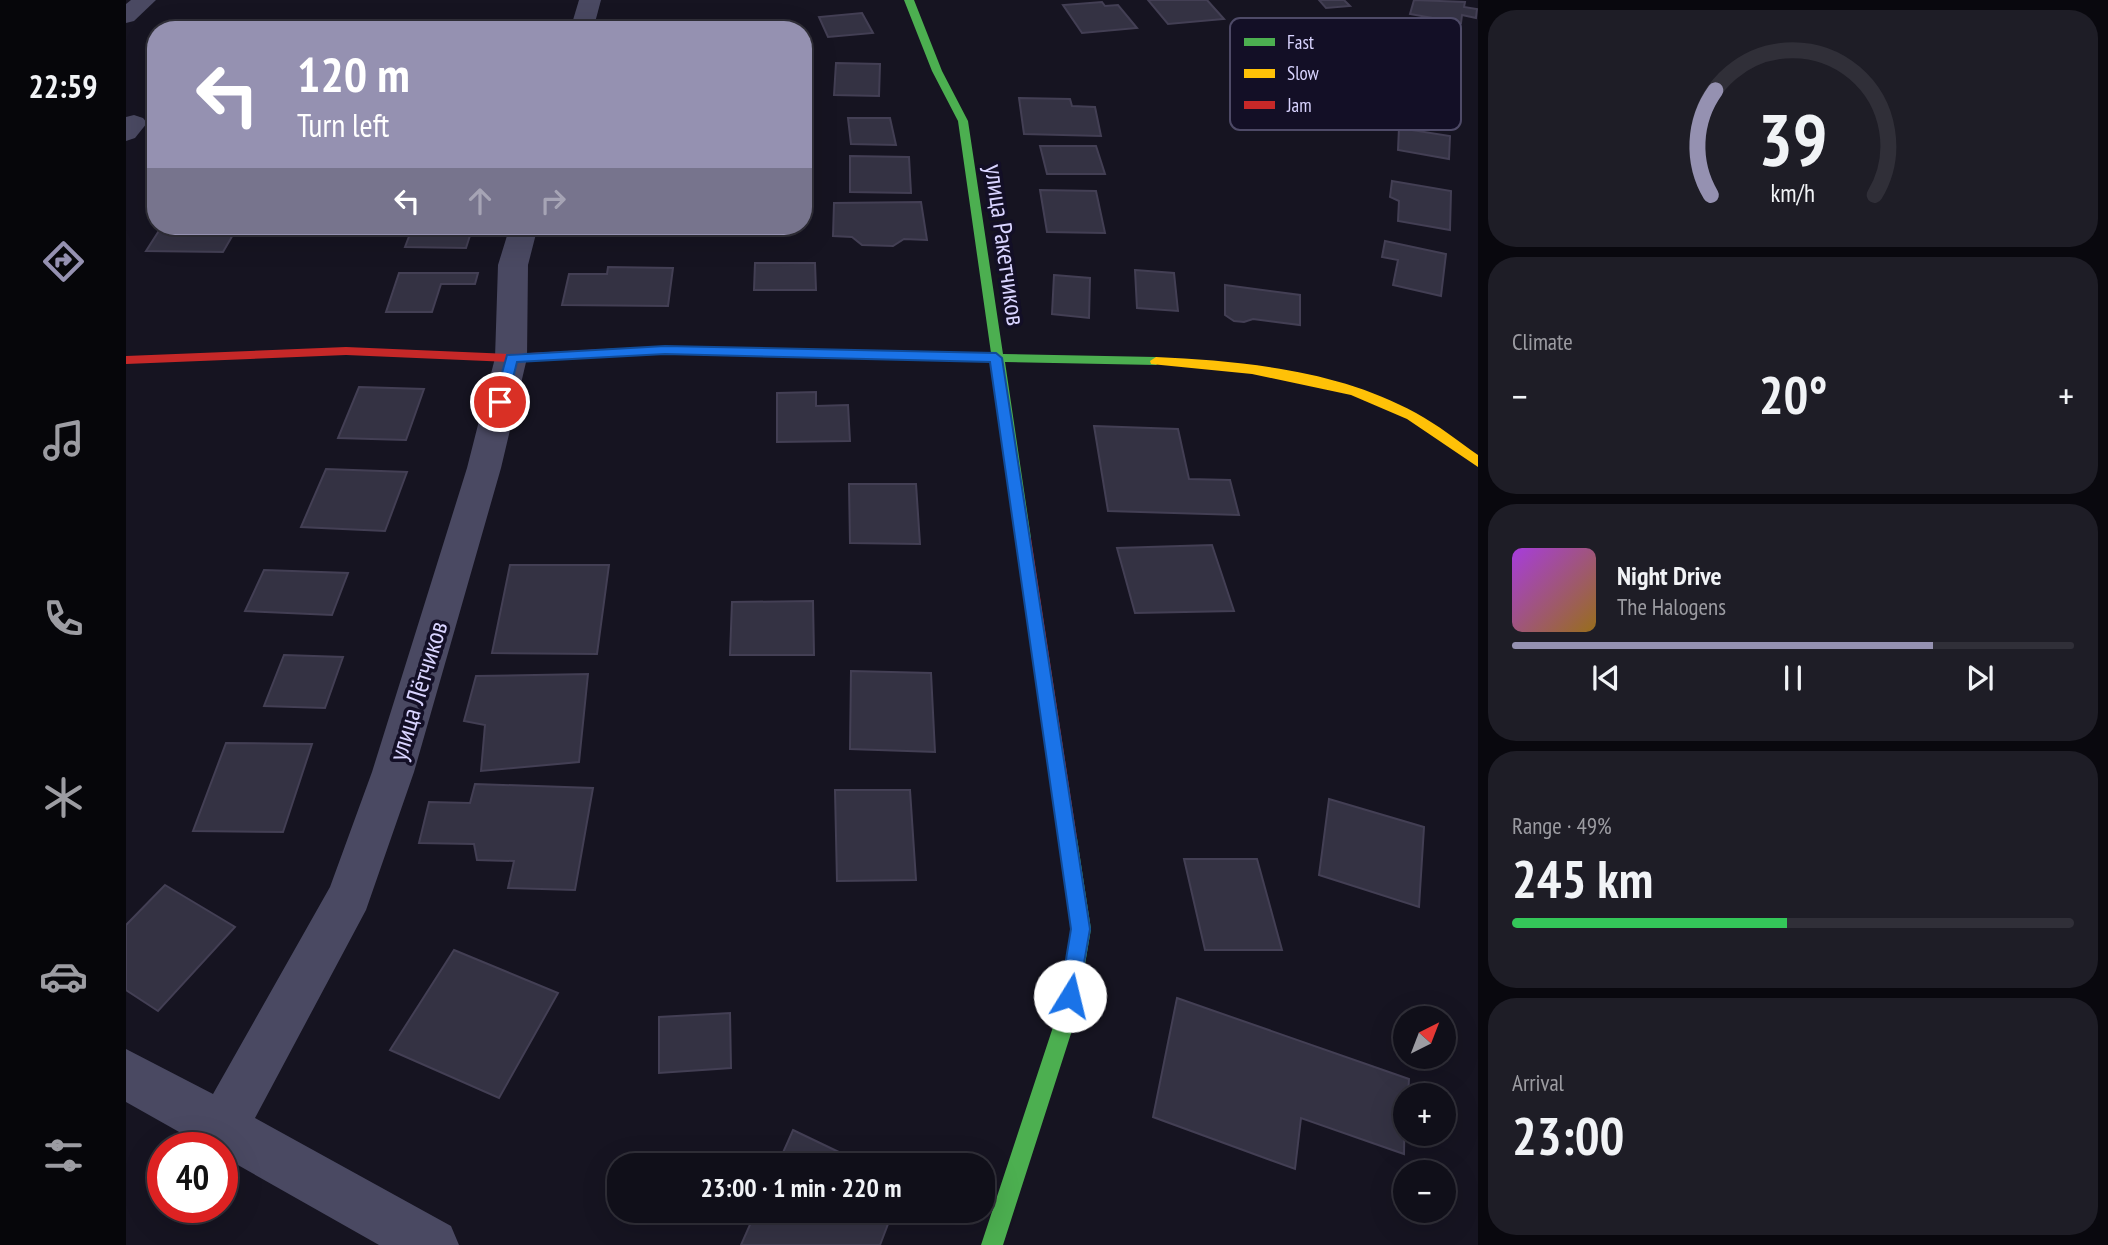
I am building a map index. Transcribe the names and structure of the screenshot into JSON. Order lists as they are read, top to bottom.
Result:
{
  "streets": {
    "street": ["улица Ракетчиков", "улица Лётчиков"]
  },
  "legend": ["Fast", "Slow", "Jam"],
  "north": "top right",
  "page": {
    "tabs": "22:59",
    "turn": ["120 m", "Turn left"],
    "tile": [
      "Climate",
      ["Range · 49%", "245 km"],
      ["Arrival", "23:00"]
    ],
    "heat": ["−", "20°", "+"],
    "song": ["Night Drive", "The Halogens"],
    "map_buttons": ["+", "−"],
    "limit": "40",
    "trip": "23:00 · 1 min · 220 m",
    "gauge": ["39", "km/h"]
  }
}
